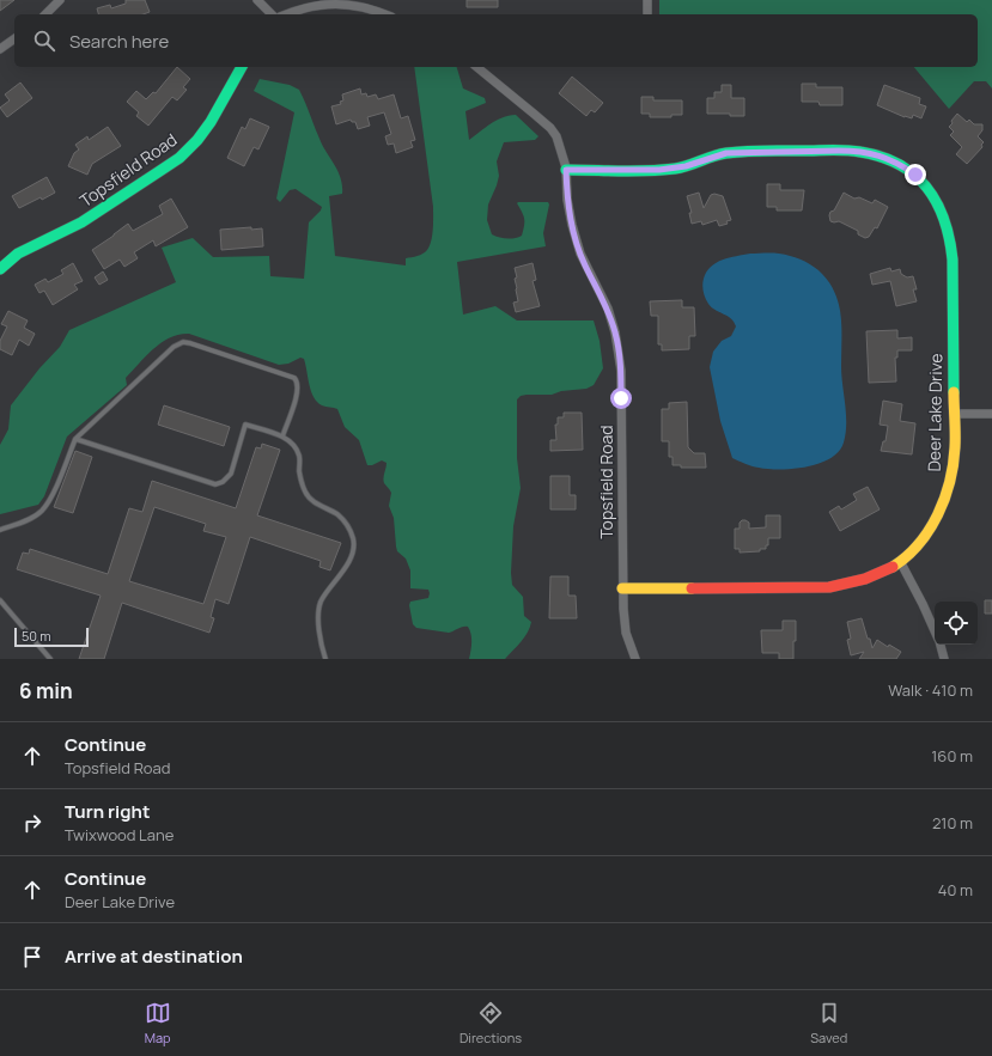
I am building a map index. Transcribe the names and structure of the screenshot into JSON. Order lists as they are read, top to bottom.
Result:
{
  "streets": {
    "street": ["Topsfield Road", "Deer Lake Drive"]
  },
  "crossings": [
    ["Topsfield Road", "Deer Lake Drive"]
  ],
  "scale_bar": "50 m",
  "page": {
    "search": "Search here",
    "scale": "50 m",
    "heading": ["6 min", "Walk · 410 m"],
    "list": [
      ["Continue", "Topsfield Road", "160 m"],
      ["Turn right", "Twixwood Lane", "210 m"],
      ["Continue", "Deer Lake Drive", "40 m"],
      "Arrive at destination"
    ],
    "nav": ["Map", "Directions", "Saved"]
  }
}
